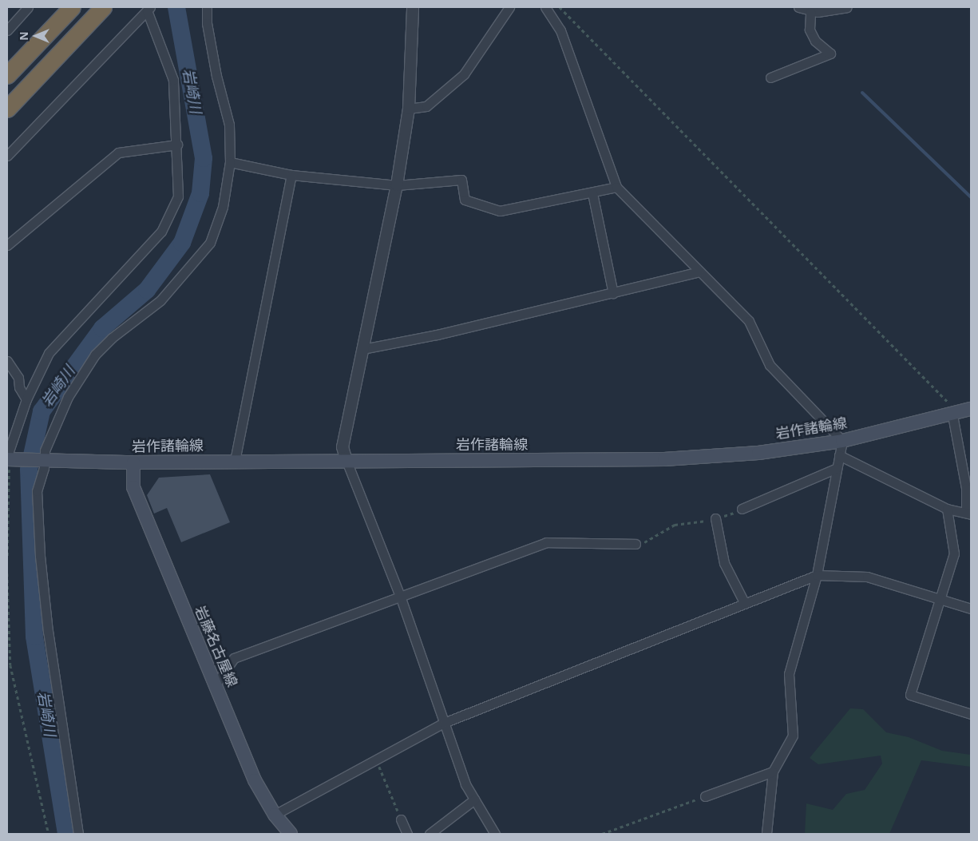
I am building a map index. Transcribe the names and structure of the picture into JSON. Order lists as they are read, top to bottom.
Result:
{
  "streets": {
    "main road": ["岩作諸輪線", "岩藤名古屋線"]
  },
  "crossings": [
    ["岩作諸輪線", "岩藤名古屋線"]
  ],
  "water": ["岩崎川"],
  "north": "left"
}
